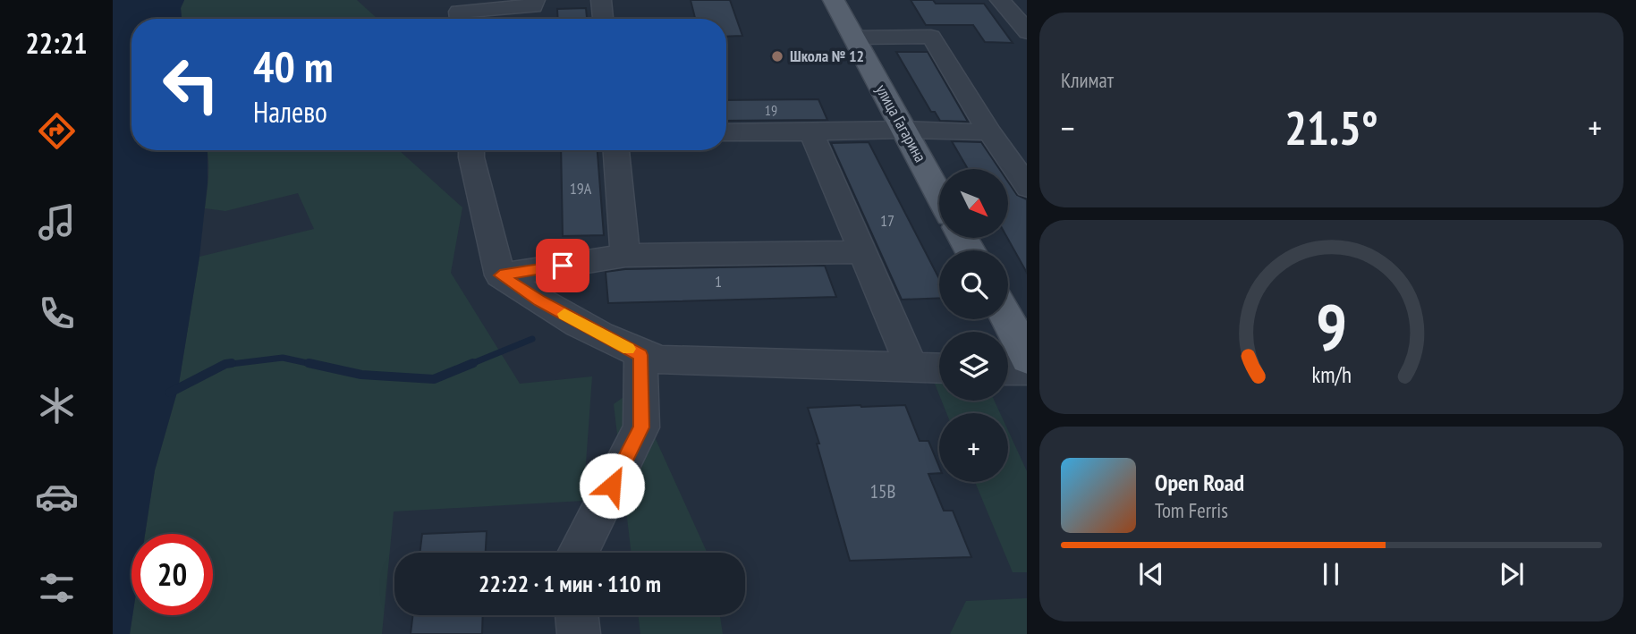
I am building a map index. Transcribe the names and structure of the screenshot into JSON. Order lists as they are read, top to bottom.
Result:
{
  "streets": {
    "main road": ["улица Гагарина"]
  },
  "places": ["Школа № 12"],
  "house_numbers": [
    "19",
    "19А",
    "17",
    "1",
    "15В"
  ],
  "north": "bottom right",
  "page": {
    "tabs": "22:21",
    "tile": "Климат",
    "turn": ["40 m", "Налево"],
    "heat": ["−", "21.5°", "+"],
    "map_buttons": "+",
    "song": ["Open Road", "Tom Ferris"],
    "limit": "20",
    "trip": "22:22 · 1 мин · 110 m",
    "gauge": ["9", "km/h"]
  }
}
